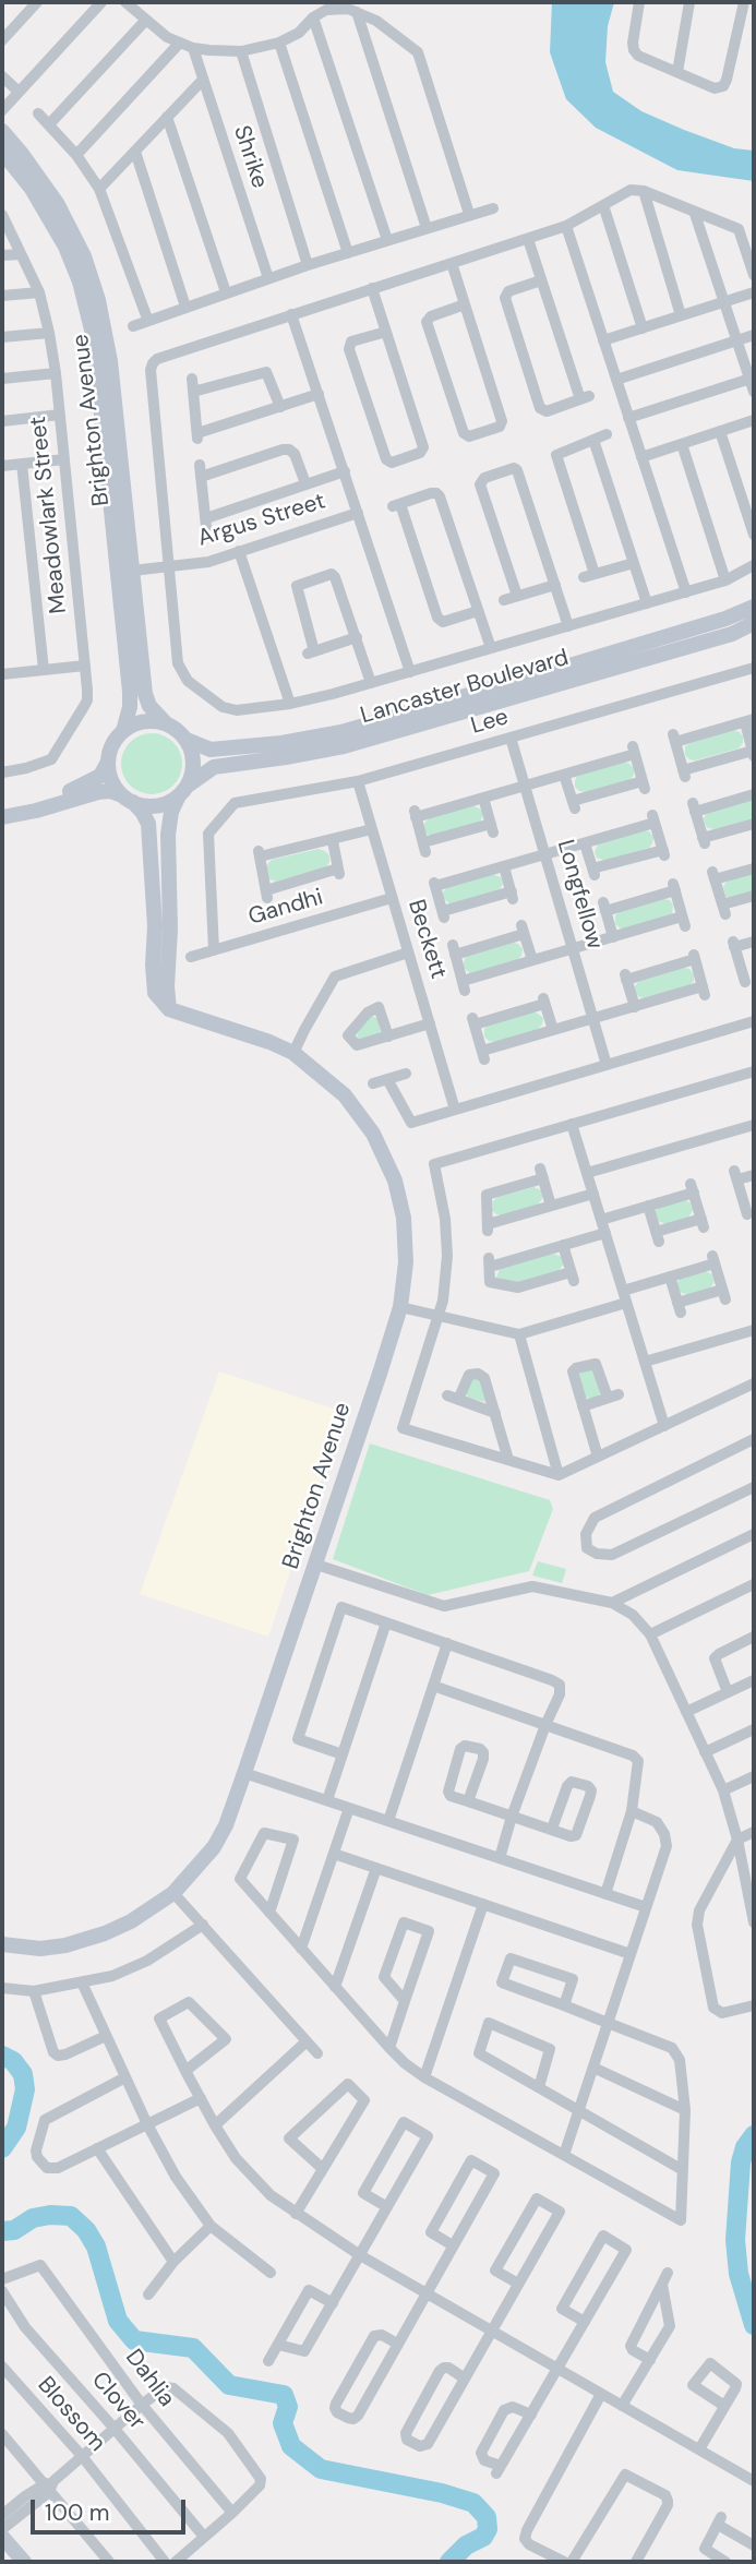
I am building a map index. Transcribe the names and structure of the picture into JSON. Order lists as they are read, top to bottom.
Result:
{
  "streets": {
    "main road": ["Brighton Avenue", "Lancaster Boulevard"],
    "street": [
      "Shrike",
      "Meadowlark Street",
      "Argus Street",
      "Lee",
      "Longfellow",
      "Gandhi",
      "Beckett",
      "Dahlia",
      "Clover",
      "Blossom"
    ]
  },
  "crossings": [
    ["Brighton Avenue", "Argus Street"],
    ["Brighton Avenue", "Lancaster Boulevard"],
    ["Lee", "Longfellow"],
    ["Lee", "Gandhi"],
    ["Lee", "Beckett"],
    ["Gandhi", "Beckett"]
  ],
  "scale_bar": "100 m"
}
